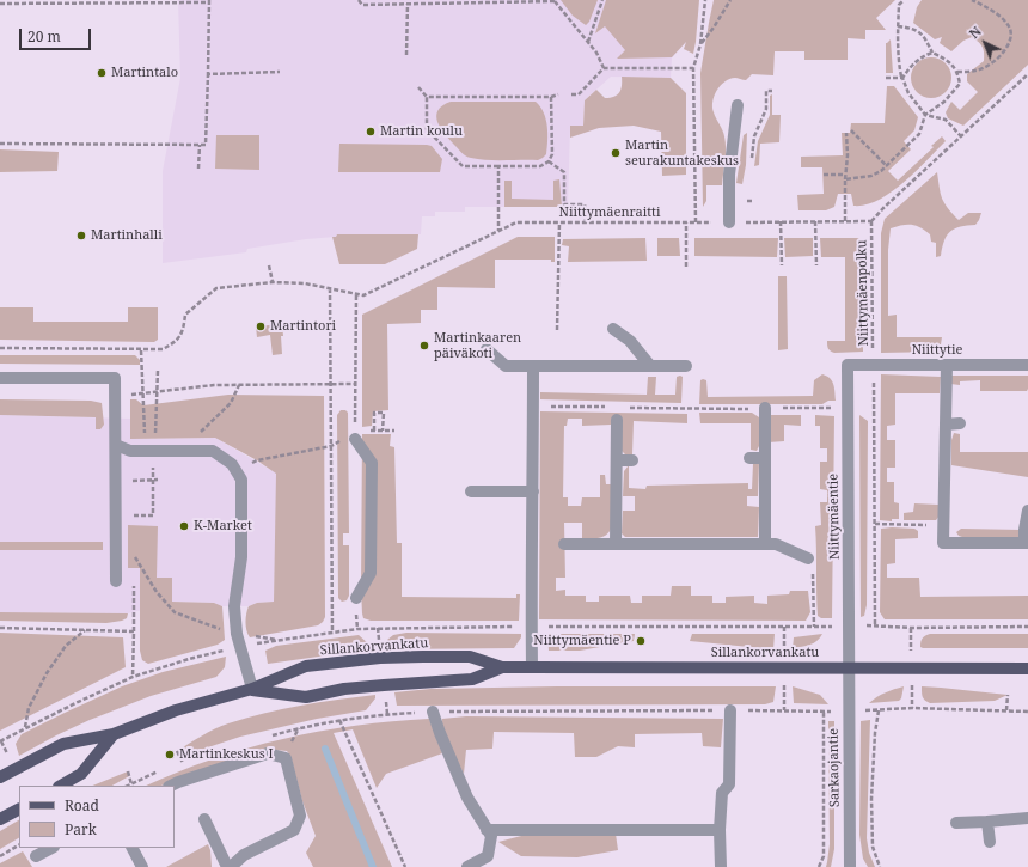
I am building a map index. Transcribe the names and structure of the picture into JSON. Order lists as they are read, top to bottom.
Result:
{
  "streets": {
    "main road": ["Sillankorvankatu"],
    "street": ["Niittytie", "Niittymäentie", "Sarkaojantie"],
    "path": ["Niittymäenraitti", "Niittymäenpolku"]
  },
  "crossings": [
    ["Niittymäenraitti", "Niittymäenpolku"],
    ["Niittymäenpolku", "Niittytie"],
    ["Niittytie", "Niittymäentie"],
    ["Niittymäentie", "Sillankorvankatu"],
    ["Niittymäentie", "Sarkaojantie"],
    ["Sillankorvankatu", "Sarkaojantie"]
  ],
  "places": [
    "Martintalo",
    "Martin koulu",
    "Martin seurakuntakeskus",
    "Martinhalli",
    "Martintori",
    "Martinkaaren päiväkoti",
    "K-Market",
    "Niittymäentie P",
    "Martinkeskus I"
  ],
  "legend": ["Road", "Park"],
  "scale_bar": "20 m",
  "north": "top left"
}
